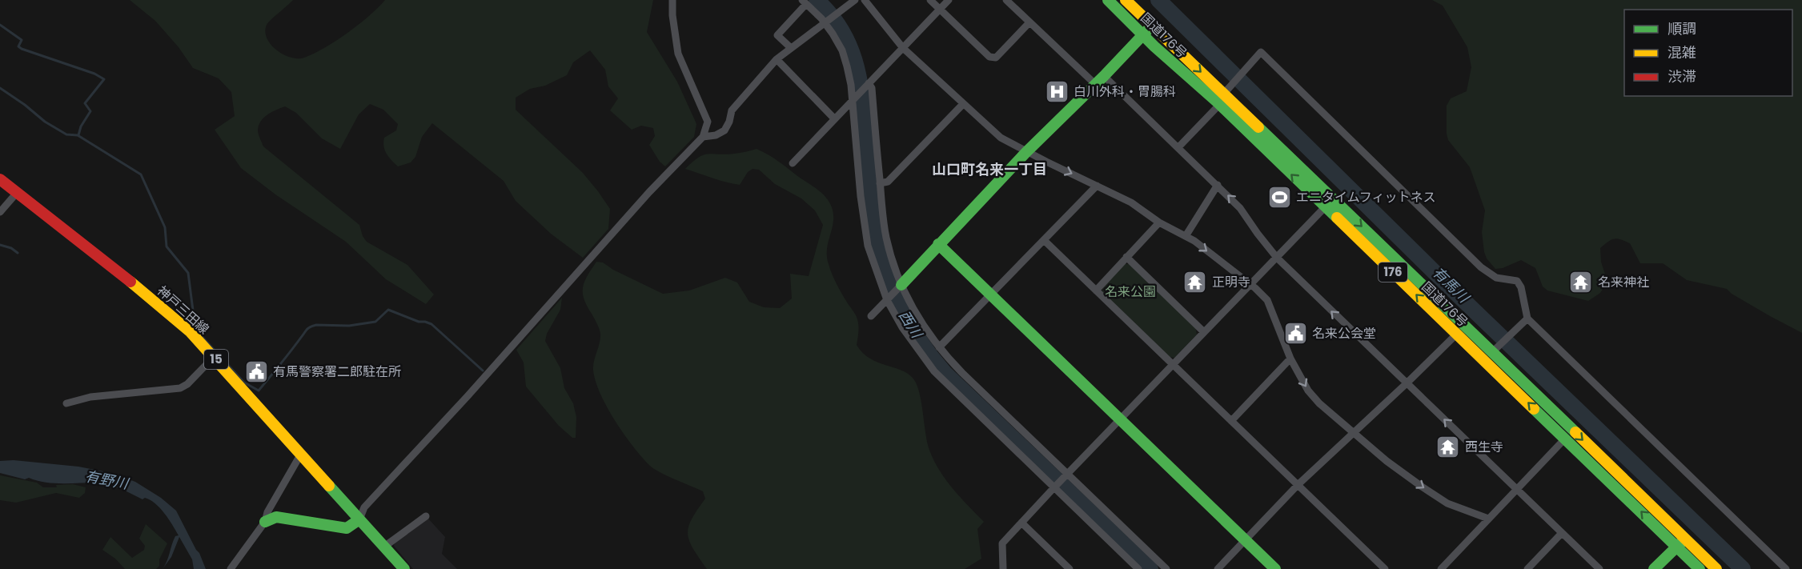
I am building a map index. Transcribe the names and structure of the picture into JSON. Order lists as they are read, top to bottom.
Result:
{
  "streets": {
    "main road": [
      "国道176号",
      "176",
      "神戸三田線",
      "15"
    ]
  },
  "districts": ["山口町名来一丁目"],
  "water": ["有馬川", "西川", "有野川"],
  "parks": ["名来公園"],
  "places": {
    "hospital": ["白川外科・胃腸科"],
    "sports": ["エニタイムフィットネス"],
    "temple": ["正明寺", "名来神社", "西生寺"],
    "public building": ["名来公会堂", "有馬警察署二郎駐在所"]
  },
  "legend": ["順調", "混雑", "渋滞"]
}
